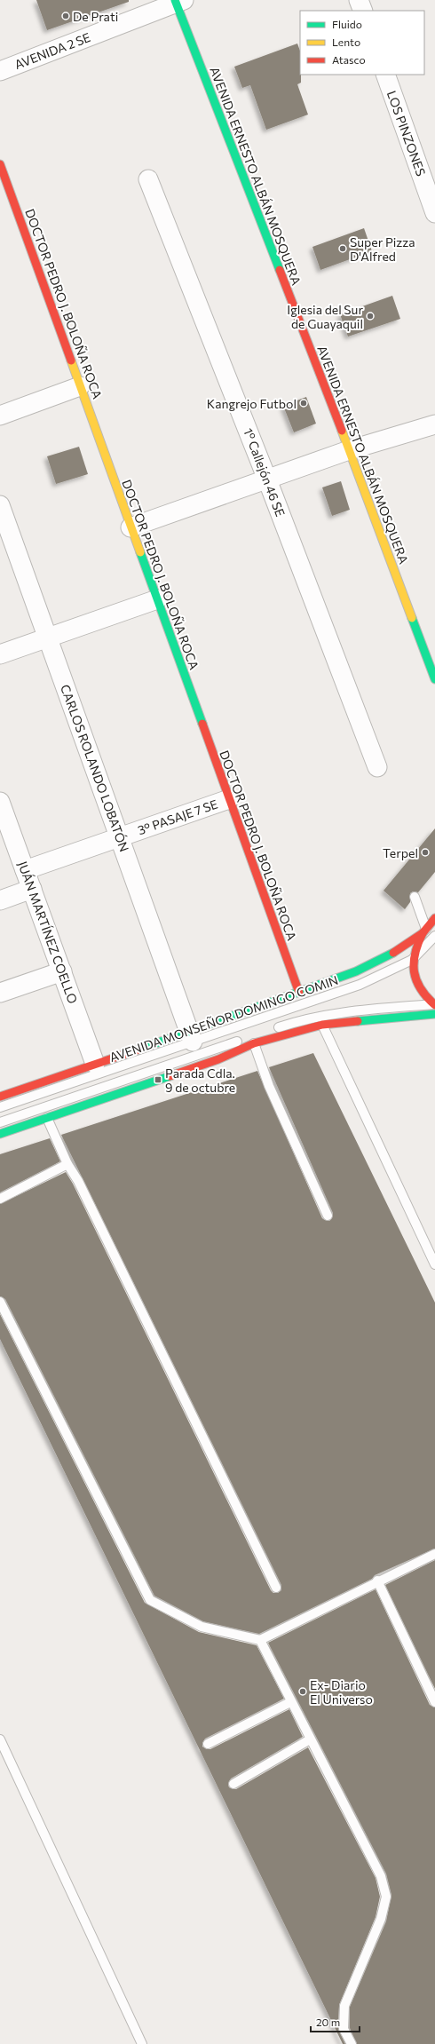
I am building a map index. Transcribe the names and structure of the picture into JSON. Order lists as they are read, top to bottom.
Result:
{
  "streets": {
    "street": [
      "AVENIDA 2 SE",
      "LOS PINZONES",
      "AVENIDA ERNESTO ALBÁN MOSQUERA",
      "DOCTOR PEDRO J. BOLOÑA ROCA",
      "1º Callejón 46 SE",
      "CARLOS ROLANDO LOBATÓN",
      "3° PASAJE 7 SE",
      "JUÁN MARTÍNEZ COELLO",
      "AVENIDA MONSEÑOR DOMINGO COMIN"
    ]
  },
  "crossings": [
    ["AVENIDA 2 SE", "AVENIDA ERNESTO ALBÁN MOSQUERA"],
    ["DOCTOR PEDRO J. BOLOÑA ROCA", "3° PASAJE 7 SE"],
    ["DOCTOR PEDRO J. BOLOÑA ROCA", "AVENIDA MONSEÑOR DOMINGO COMIN"],
    ["CARLOS ROLANDO LOBATÓN", "3° PASAJE 7 SE"],
    ["CARLOS ROLANDO LOBATÓN", "AVENIDA MONSEÑOR DOMINGO COMIN"],
    ["3° PASAJE 7 SE", "JUÁN MARTÍNEZ COELLO"],
    ["JUÁN MARTÍNEZ COELLO", "AVENIDA MONSEÑOR DOMINGO COMIN"]
  ],
  "places": {
    "other": [
      "De Prati",
      "Super Pizza D'Alfred",
      "Iglesia del Sur de Guayaquil",
      "Kangrejo Futbol",
      "Terpel",
      "Ex- Diario El Universo"
    ],
    "transit": ["Parada Cdla. 9 de octubre"]
  },
  "legend": ["Fluido", "Lento", "Atasco"],
  "scale_bar": "20 m"
}
